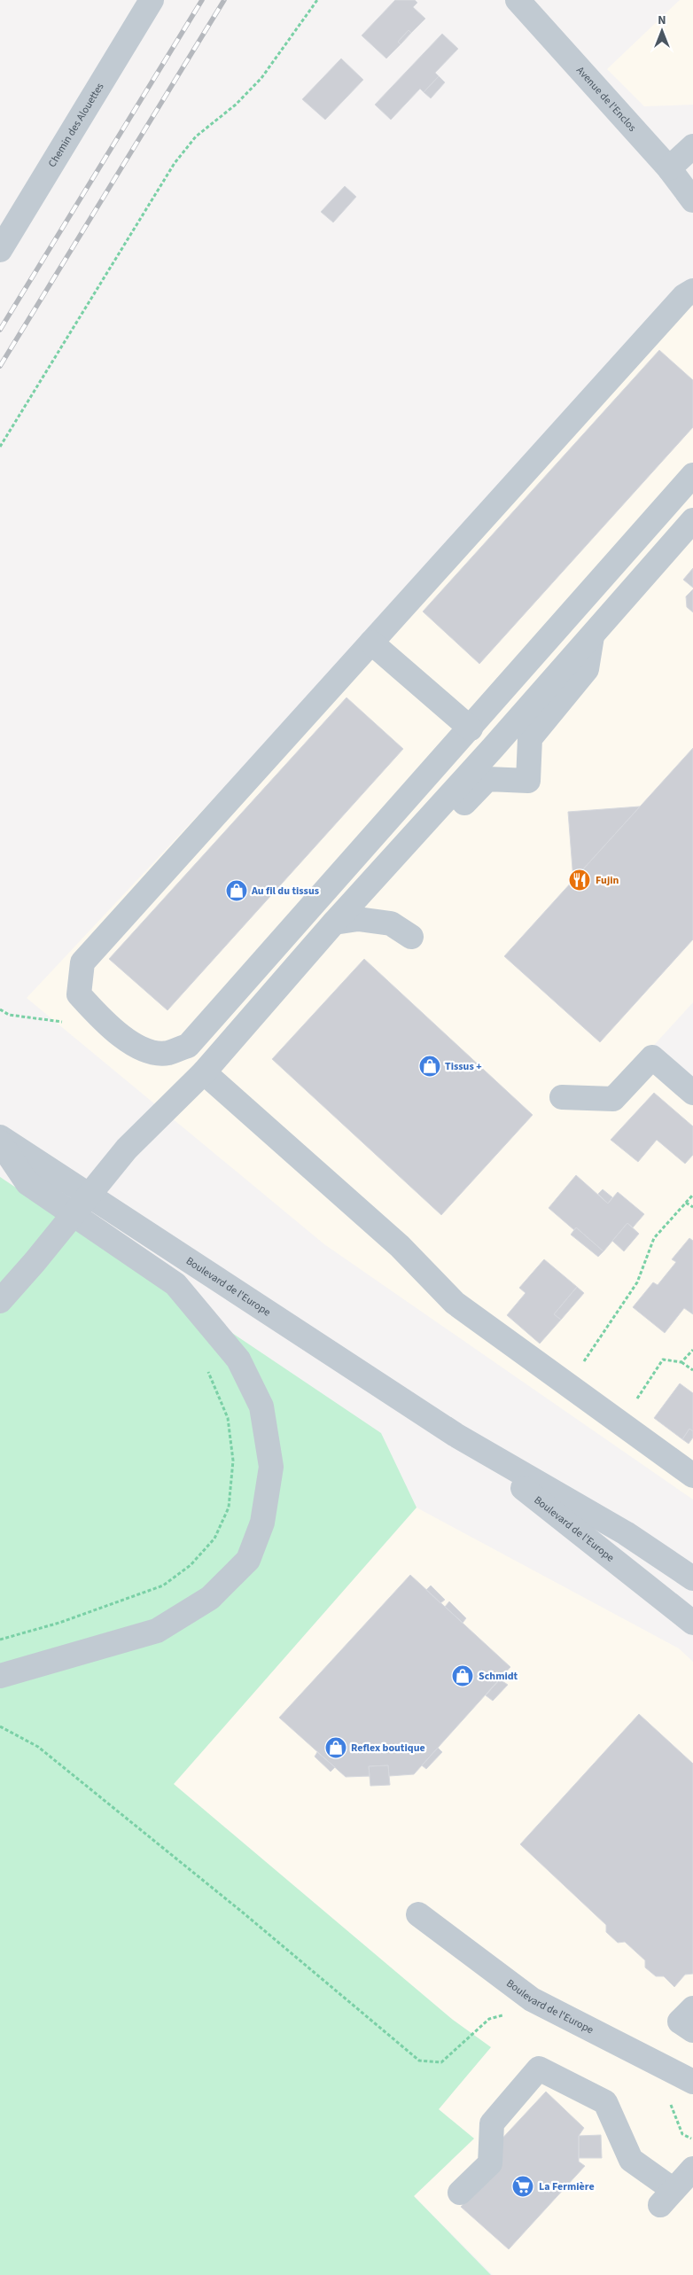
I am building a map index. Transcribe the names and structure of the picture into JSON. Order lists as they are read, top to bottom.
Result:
{
  "streets": {
    "street": ["Avenue de l'Enclos", "Chemin des Alouettes", "Boulevard de l'Europe"]
  },
  "places": {
    "restaurant": ["Fujin"],
    "shop": [
      "Au fil du tissus",
      "Tissus +",
      "Schmidt",
      "Reflex boutique"
    ],
    "supermarket": ["La Fermière"]
  },
  "north": "top"
}
